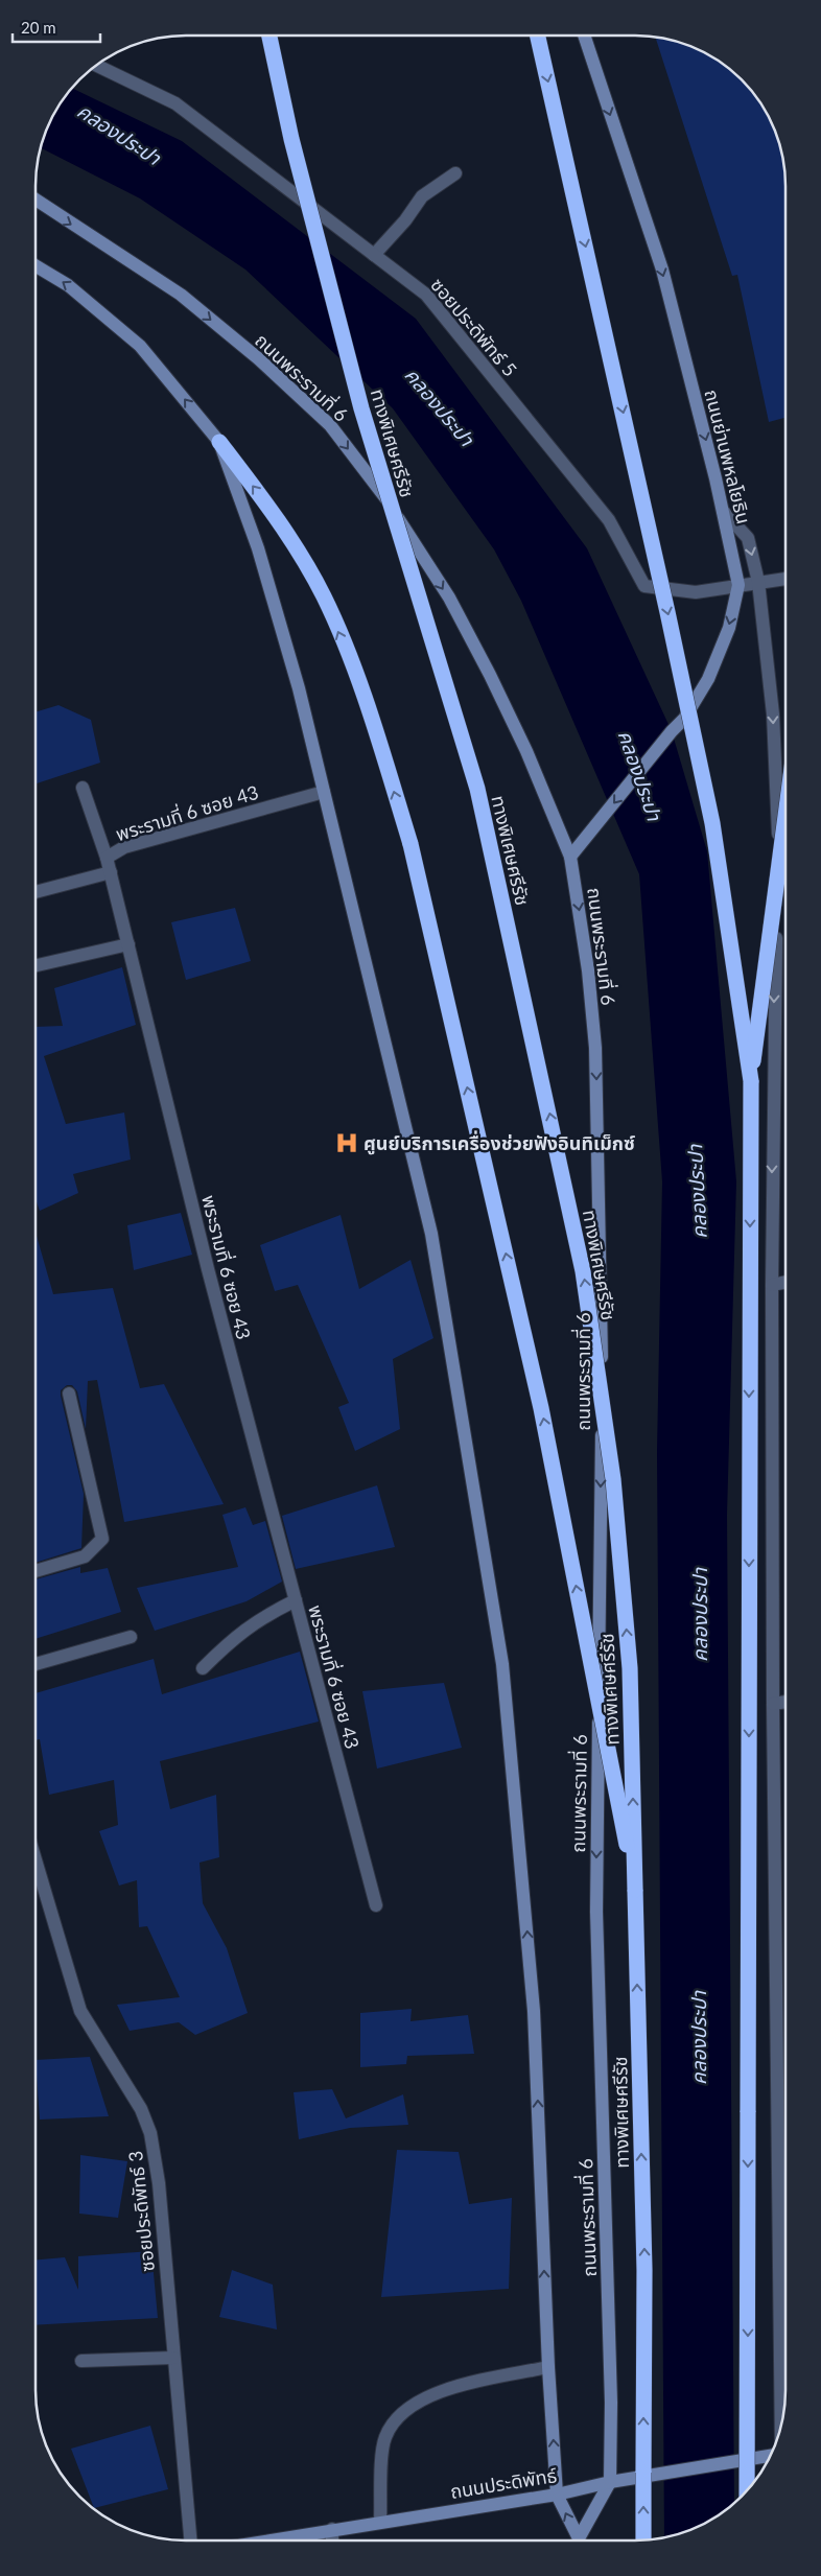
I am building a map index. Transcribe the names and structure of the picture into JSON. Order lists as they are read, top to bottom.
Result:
{
  "streets": {
    "highway": ["ทางพิเศษศรีรัช"],
    "main road": ["ถนนพระรามที่ 6", "ถนนย่านพหลโยธิน", "ถนนประดิพัทธ์"],
    "street": ["ซอยประดิพัทธ์ 5", "พระรามที่ 6 ซอย 43", "ซอยประดิพัทธ์ 3"]
  },
  "crossings": [
    ["ซอยประดิพัทธ์ 5", "ถนนย่านพหลโยธิน"],
    ["ถนนพระรามที่ 6", "ถนนย่านพหลโยธิน"],
    ["ถนนพระรามที่ 6", "พระรามที่ 6 ซอย 43"],
    ["ถนนพระรามที่ 6", "ถนนประดิพัทธ์"]
  ],
  "one_way": ["ถนนย่านพหลโยธิน"],
  "water": ["คลองประปา"],
  "places": {
    "hospital": ["ศูนย์บริการเครื่องช่วยฟังอินทิเม็กซ์"]
  },
  "scale_bar": "20 m"
}
